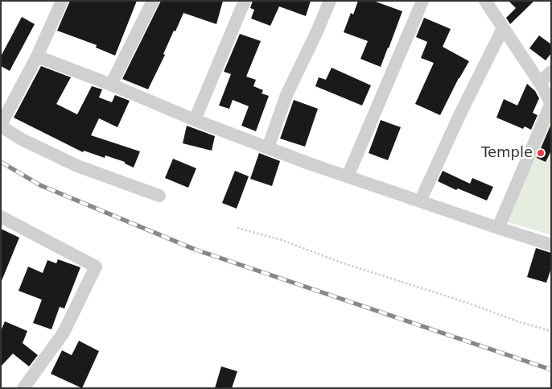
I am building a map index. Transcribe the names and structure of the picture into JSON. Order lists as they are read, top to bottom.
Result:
{
  "places": ["Temple"]
}
